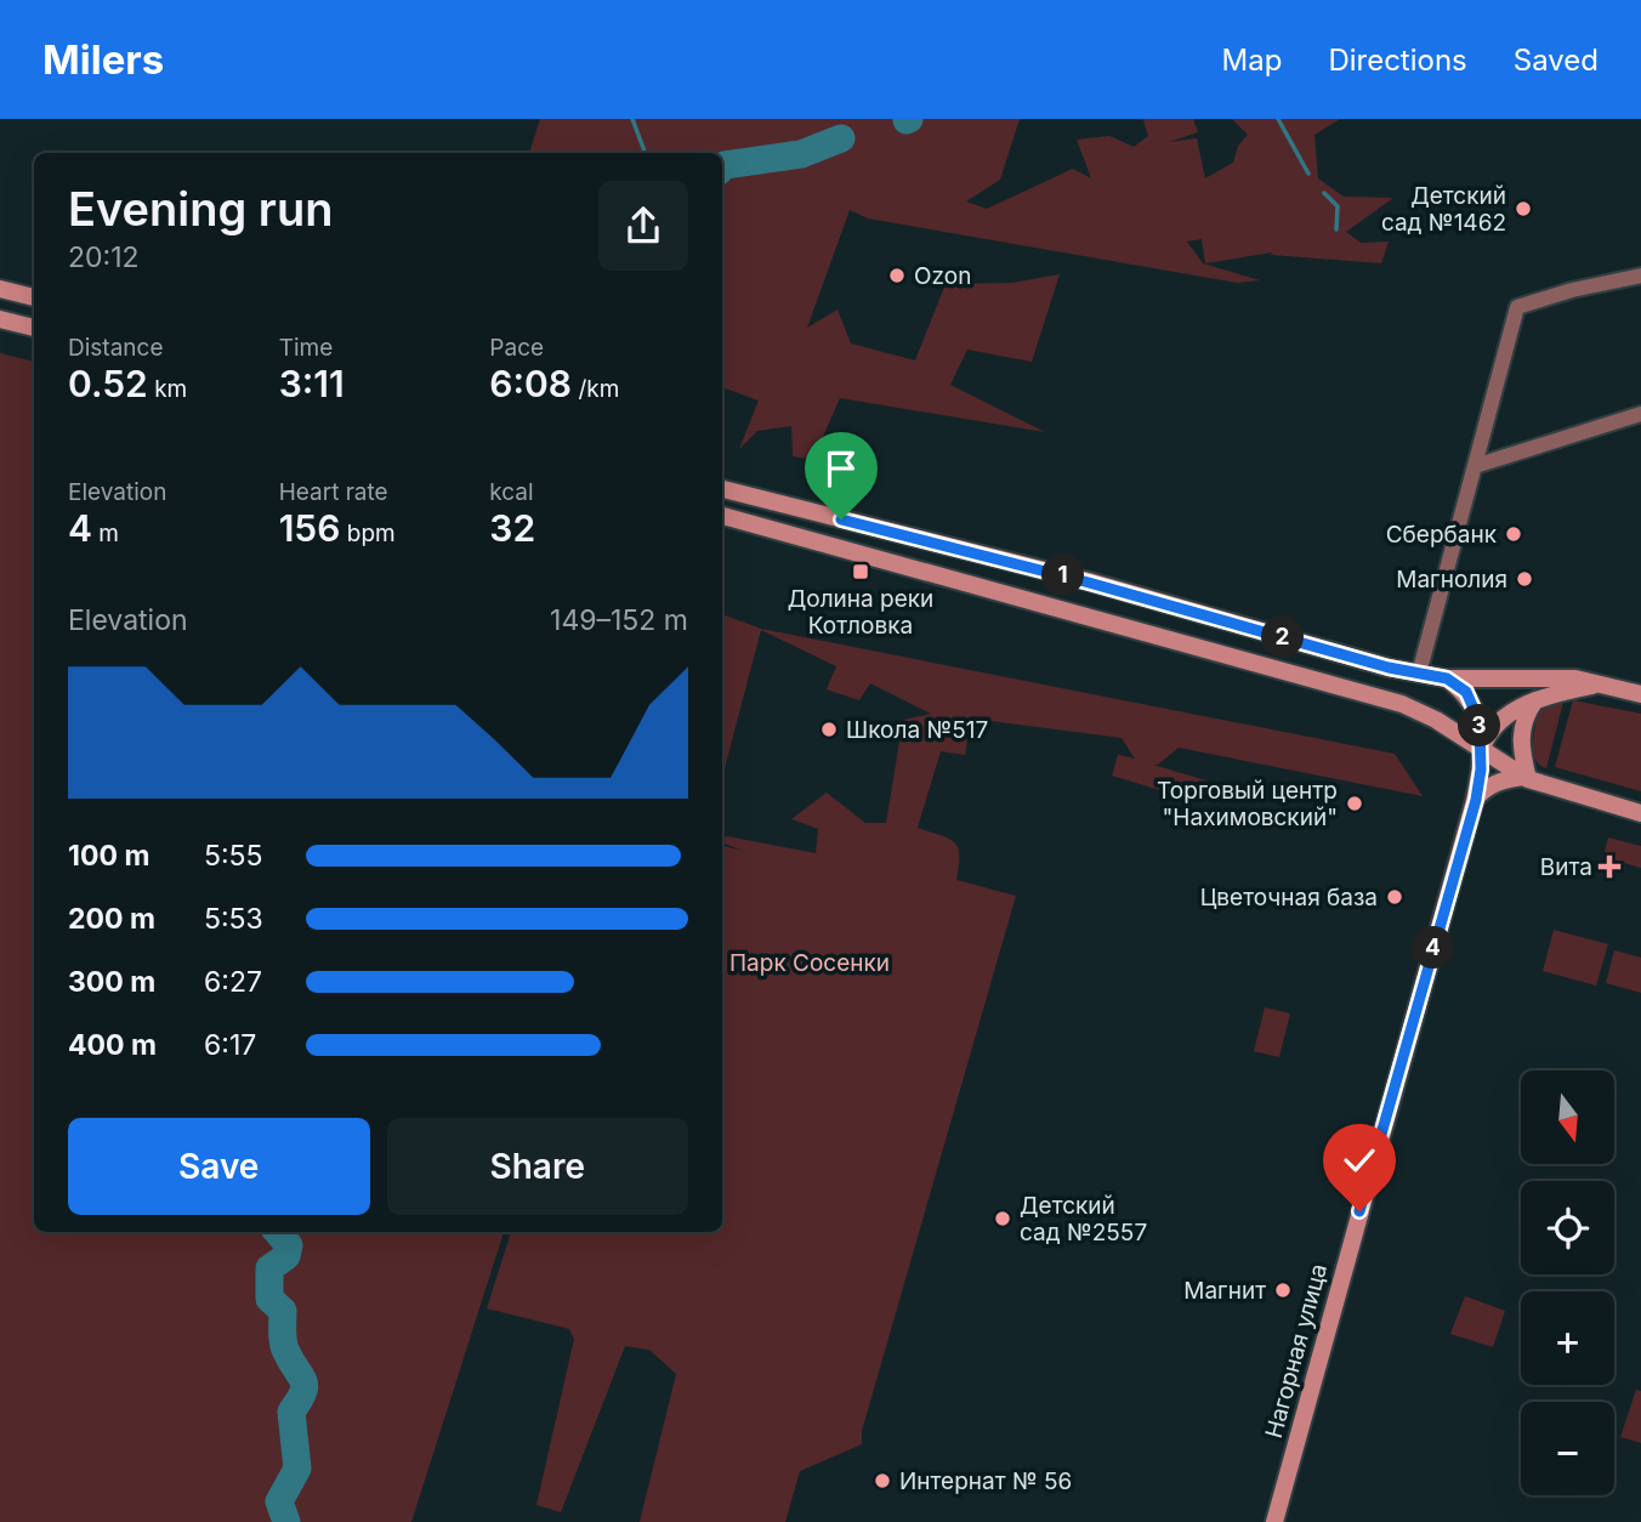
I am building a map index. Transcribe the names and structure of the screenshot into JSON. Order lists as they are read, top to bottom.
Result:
{
  "streets": {
    "main road": ["Нагорная улица"]
  },
  "parks": ["Парк Сосенки"],
  "places": {
    "other": [
      "Детский сад №1462",
      "Ozon",
      "Сбербанк",
      "Магнолия",
      "Школа №517",
      "Торговый центр \"Нахимовский\"",
      "Цветочная база",
      "Детский сад №2557",
      "Магнит",
      "Интернат № 56"
    ],
    "transit": ["Долина реки Котловка"],
    "health": ["Вита"]
  },
  "north": "bottom",
  "page": {
    "header": "Milers",
    "nav": ["Map", "Directions", "Saved"],
    "heading": ["Evening run", "20:12"],
    "stats": [
      ["Distance", "0.52 km"],
      ["Time", "3:11"],
      ["Pace", "6:08 /km"],
      ["Elevation", "4 m"],
      ["Heart rate", "156 bpm"],
      ["kcal", "32"]
    ],
    "pins": [
      "1",
      "2",
      "3",
      "4"
    ],
    "chart": ["Elevation", "149–152 m"],
    "list": [
      {
        "name": "100 m",
        "note": "5:55"
      },
      {
        "name": "200 m",
        "note": "5:53"
      },
      {
        "name": "300 m",
        "note": "6:27"
      },
      {
        "name": "400 m",
        "note": "6:17"
      }
    ],
    "map_buttons": ["+", "−"],
    "buttons": ["Save", "Share"]
  }
}
